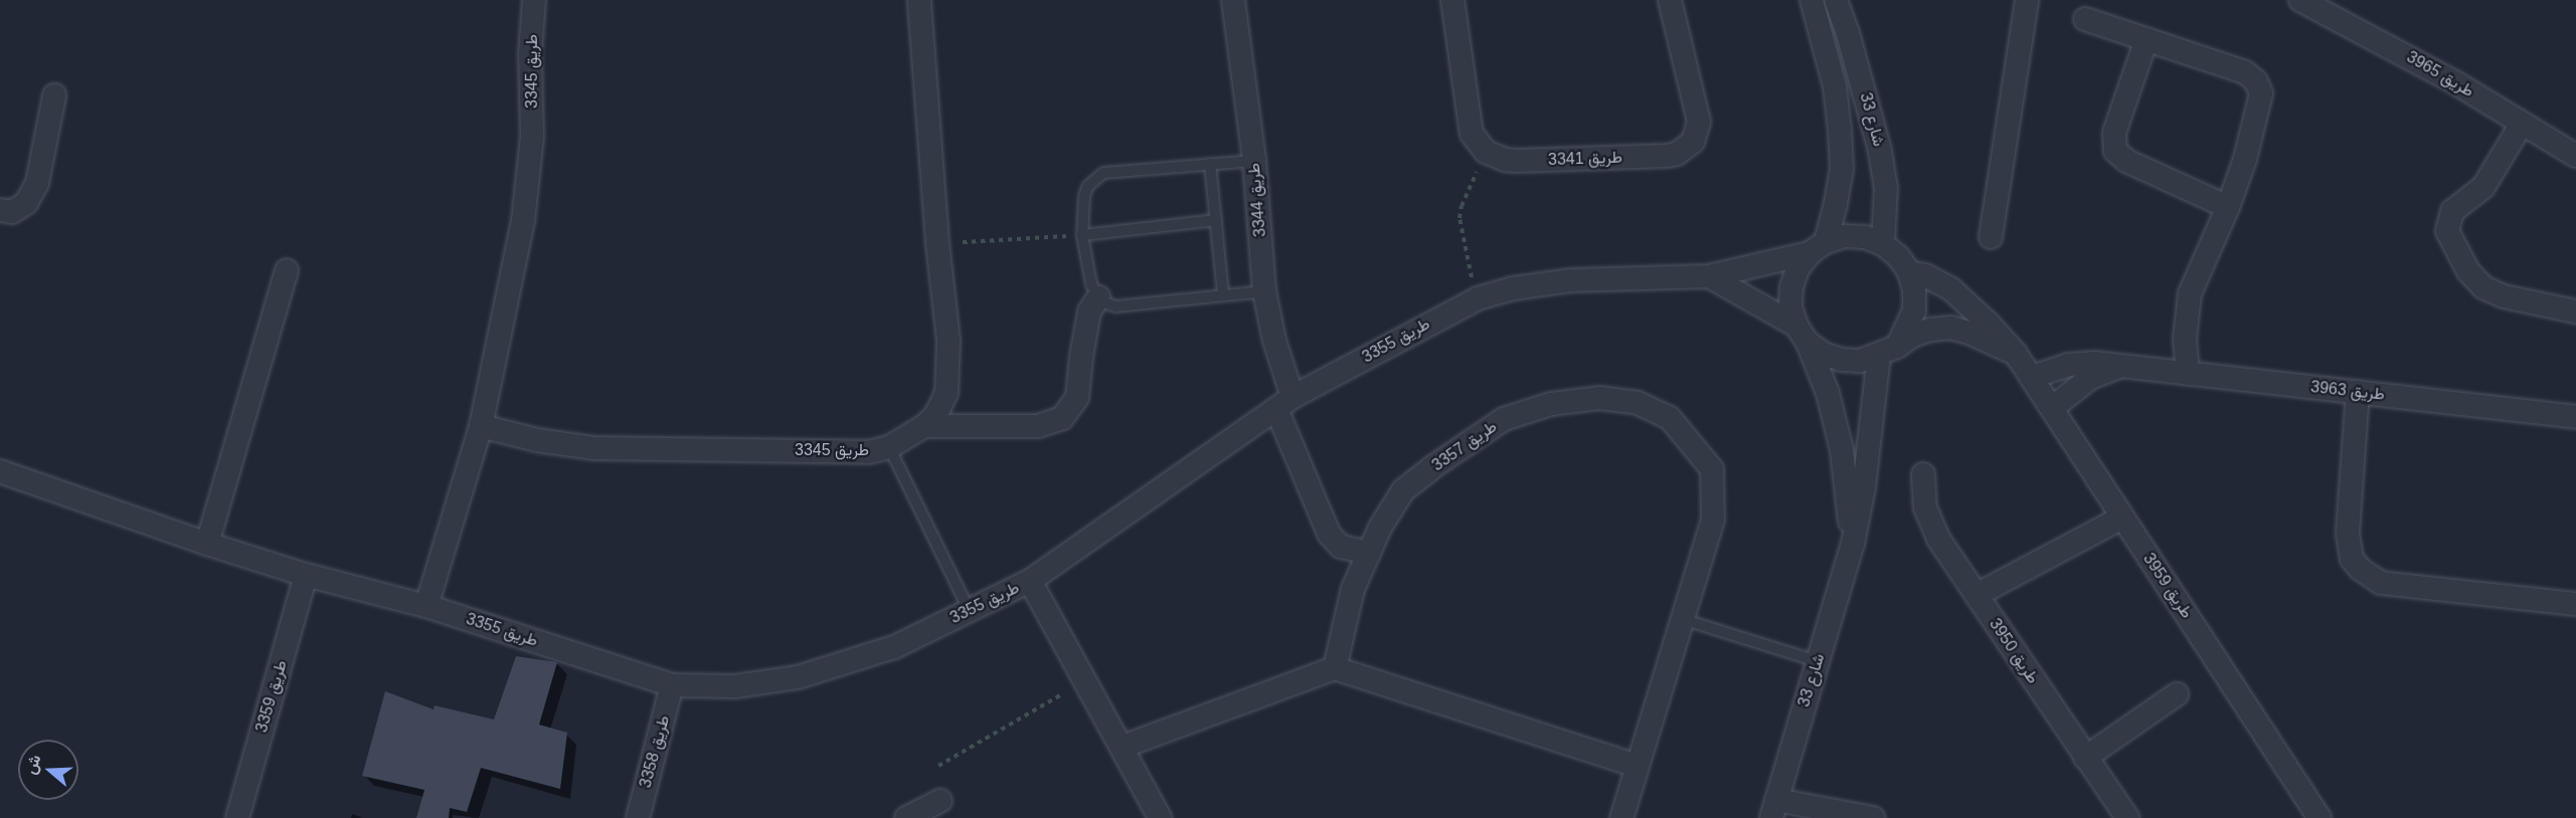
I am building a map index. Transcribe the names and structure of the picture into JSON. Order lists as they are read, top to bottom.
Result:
{
  "streets": {
    "street": [
      "طريق 3345",
      "طريق 3965",
      "شارع 33",
      "طريق 3341",
      "طريق 3344",
      "طريق 3355",
      "طريق 3963",
      "طريق 3357",
      "طريق 3959",
      "طريق 3950",
      "طريق 3359",
      "طريق 3358"
    ]
  },
  "crossings": [
    ["طريق 3345", "طريق 3355"],
    ["شارع 33", "طريق 3355"],
    ["شارع 33", "طريق 3959"],
    ["طريق 3344", "طريق 3355"],
    ["طريق 3344", "طريق 3357"],
    ["طريق 3355", "طريق 3959"],
    ["طريق 3355", "طريق 3359"],
    ["طريق 3355", "طريق 3358"],
    ["طريق 3963", "طريق 3959"]
  ],
  "north": "left"
}
